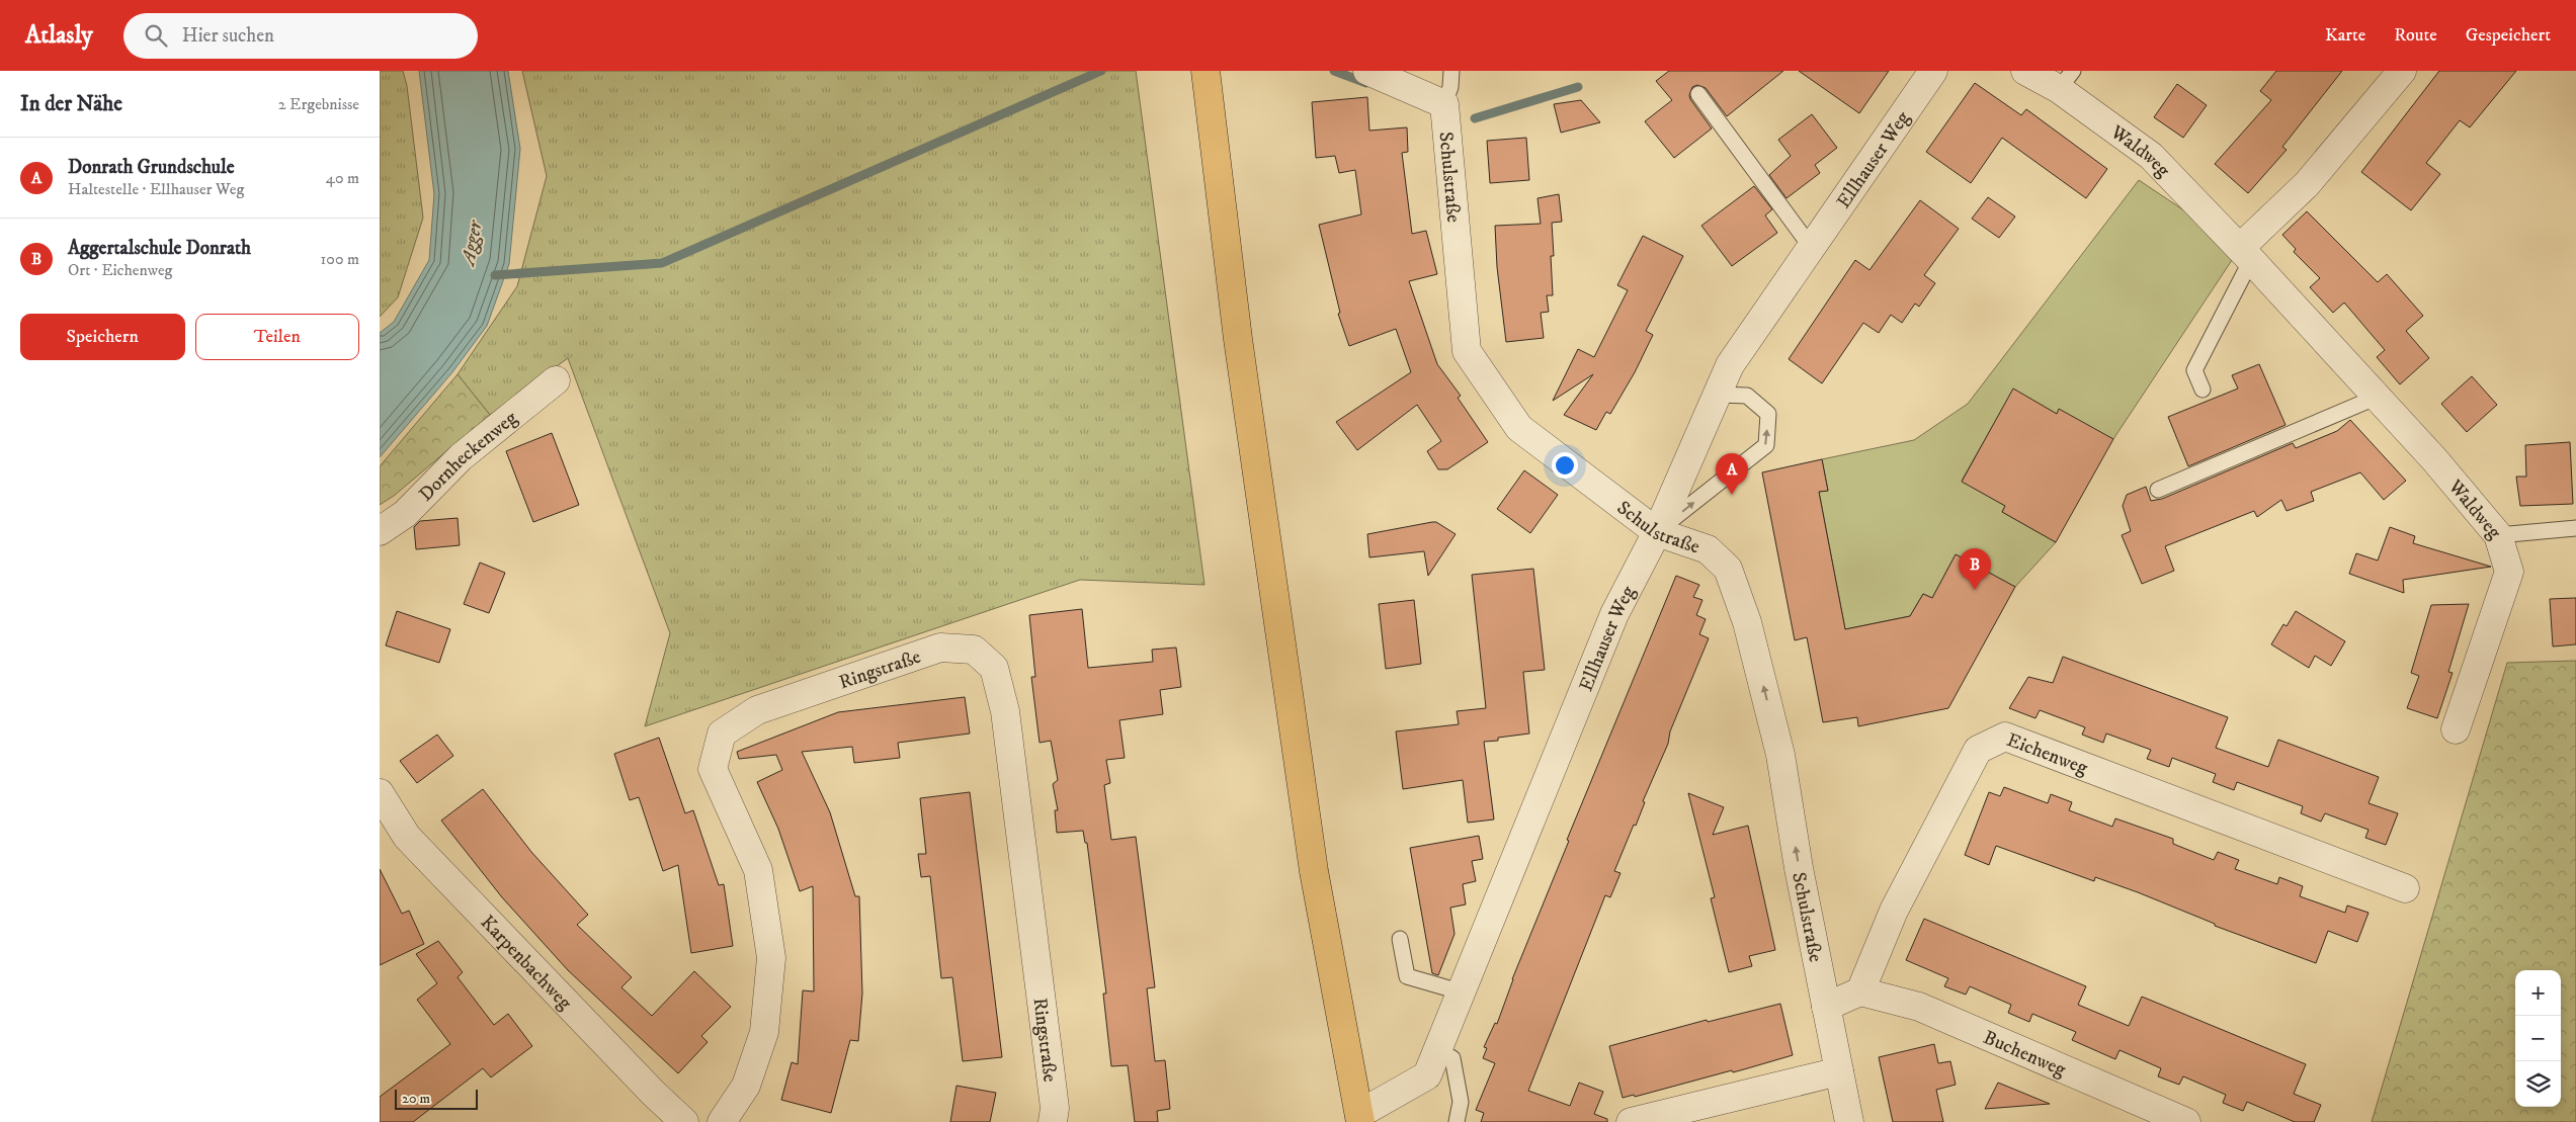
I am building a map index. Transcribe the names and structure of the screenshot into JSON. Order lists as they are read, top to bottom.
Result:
{
  "streets": {
    "street": [
      "Waldweg",
      "Ellhauser Weg",
      "Schulstraße",
      "Dornheckenweg",
      "Ringstraße",
      "Eichenweg",
      "Karpenbachweg",
      "Buchenweg"
    ]
  },
  "crossings": [
    ["Ellhauser Weg", "Schulstraße"],
    ["Eichenweg", "Buchenweg"]
  ],
  "one_way": ["Schulstraße"],
  "water": ["Agger"],
  "scale_bar": "20 m",
  "page": {
    "header": "Atlasly",
    "search": "Hier suchen",
    "nav": ["Karte", "Route", "Gespeichert"],
    "heading": ["In der Nähe", "2 Ergebnisse"],
    "list": [
      {
        "mark": "A",
        "name": "Donrath Grundschule",
        "note": "Haltestelle · Ellhauser Weg",
        "value": "40 m"
      },
      {
        "mark": "B",
        "name": "Aggertalschule Donrath",
        "note": "Ort · Eichenweg",
        "value": "100 m"
      }
    ],
    "buttons": ["Speichern", "Teilen"],
    "pins": ["A", "B"],
    "map_buttons": ["+", "−"],
    "scale": "20 m"
  }
}
